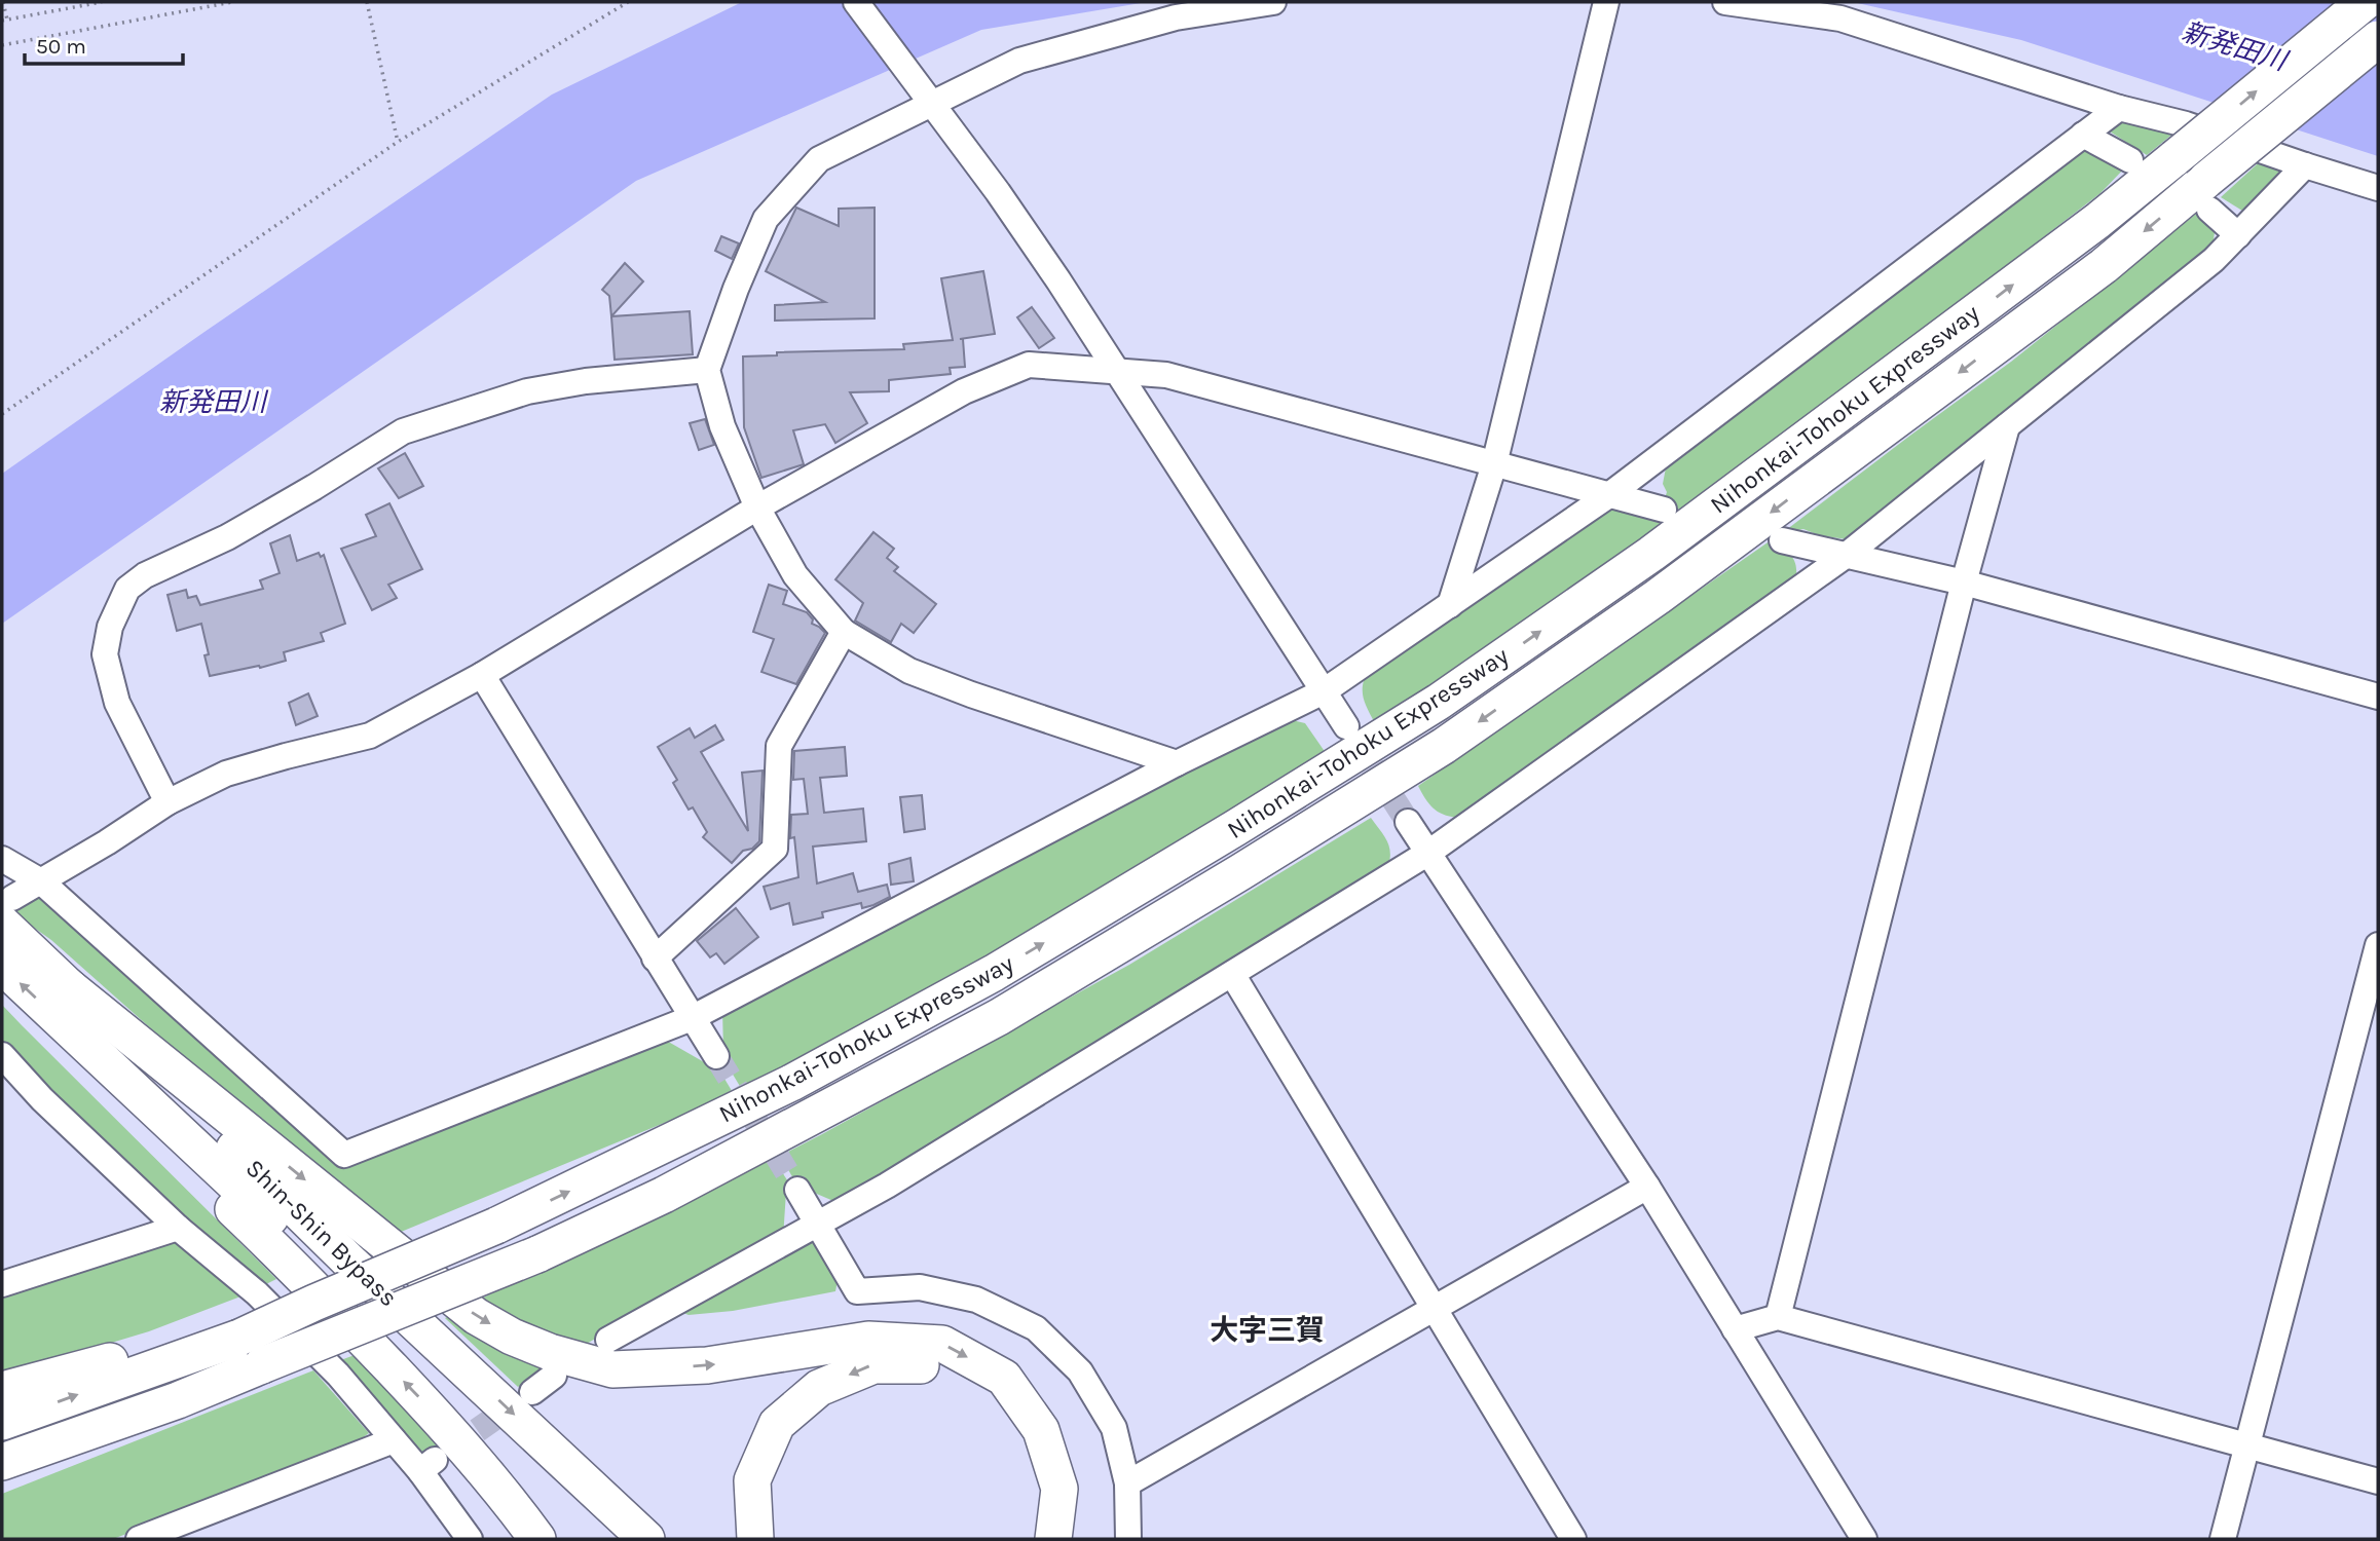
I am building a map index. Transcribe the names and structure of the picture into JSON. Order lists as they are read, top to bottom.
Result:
{
  "streets": {
    "highway": ["Nihonkai-Tohoku Expressway", "Shin-Shin Bypass"]
  },
  "districts": ["大字三賀"],
  "water": ["新発田川"],
  "scale_bar": "50 m"
}
